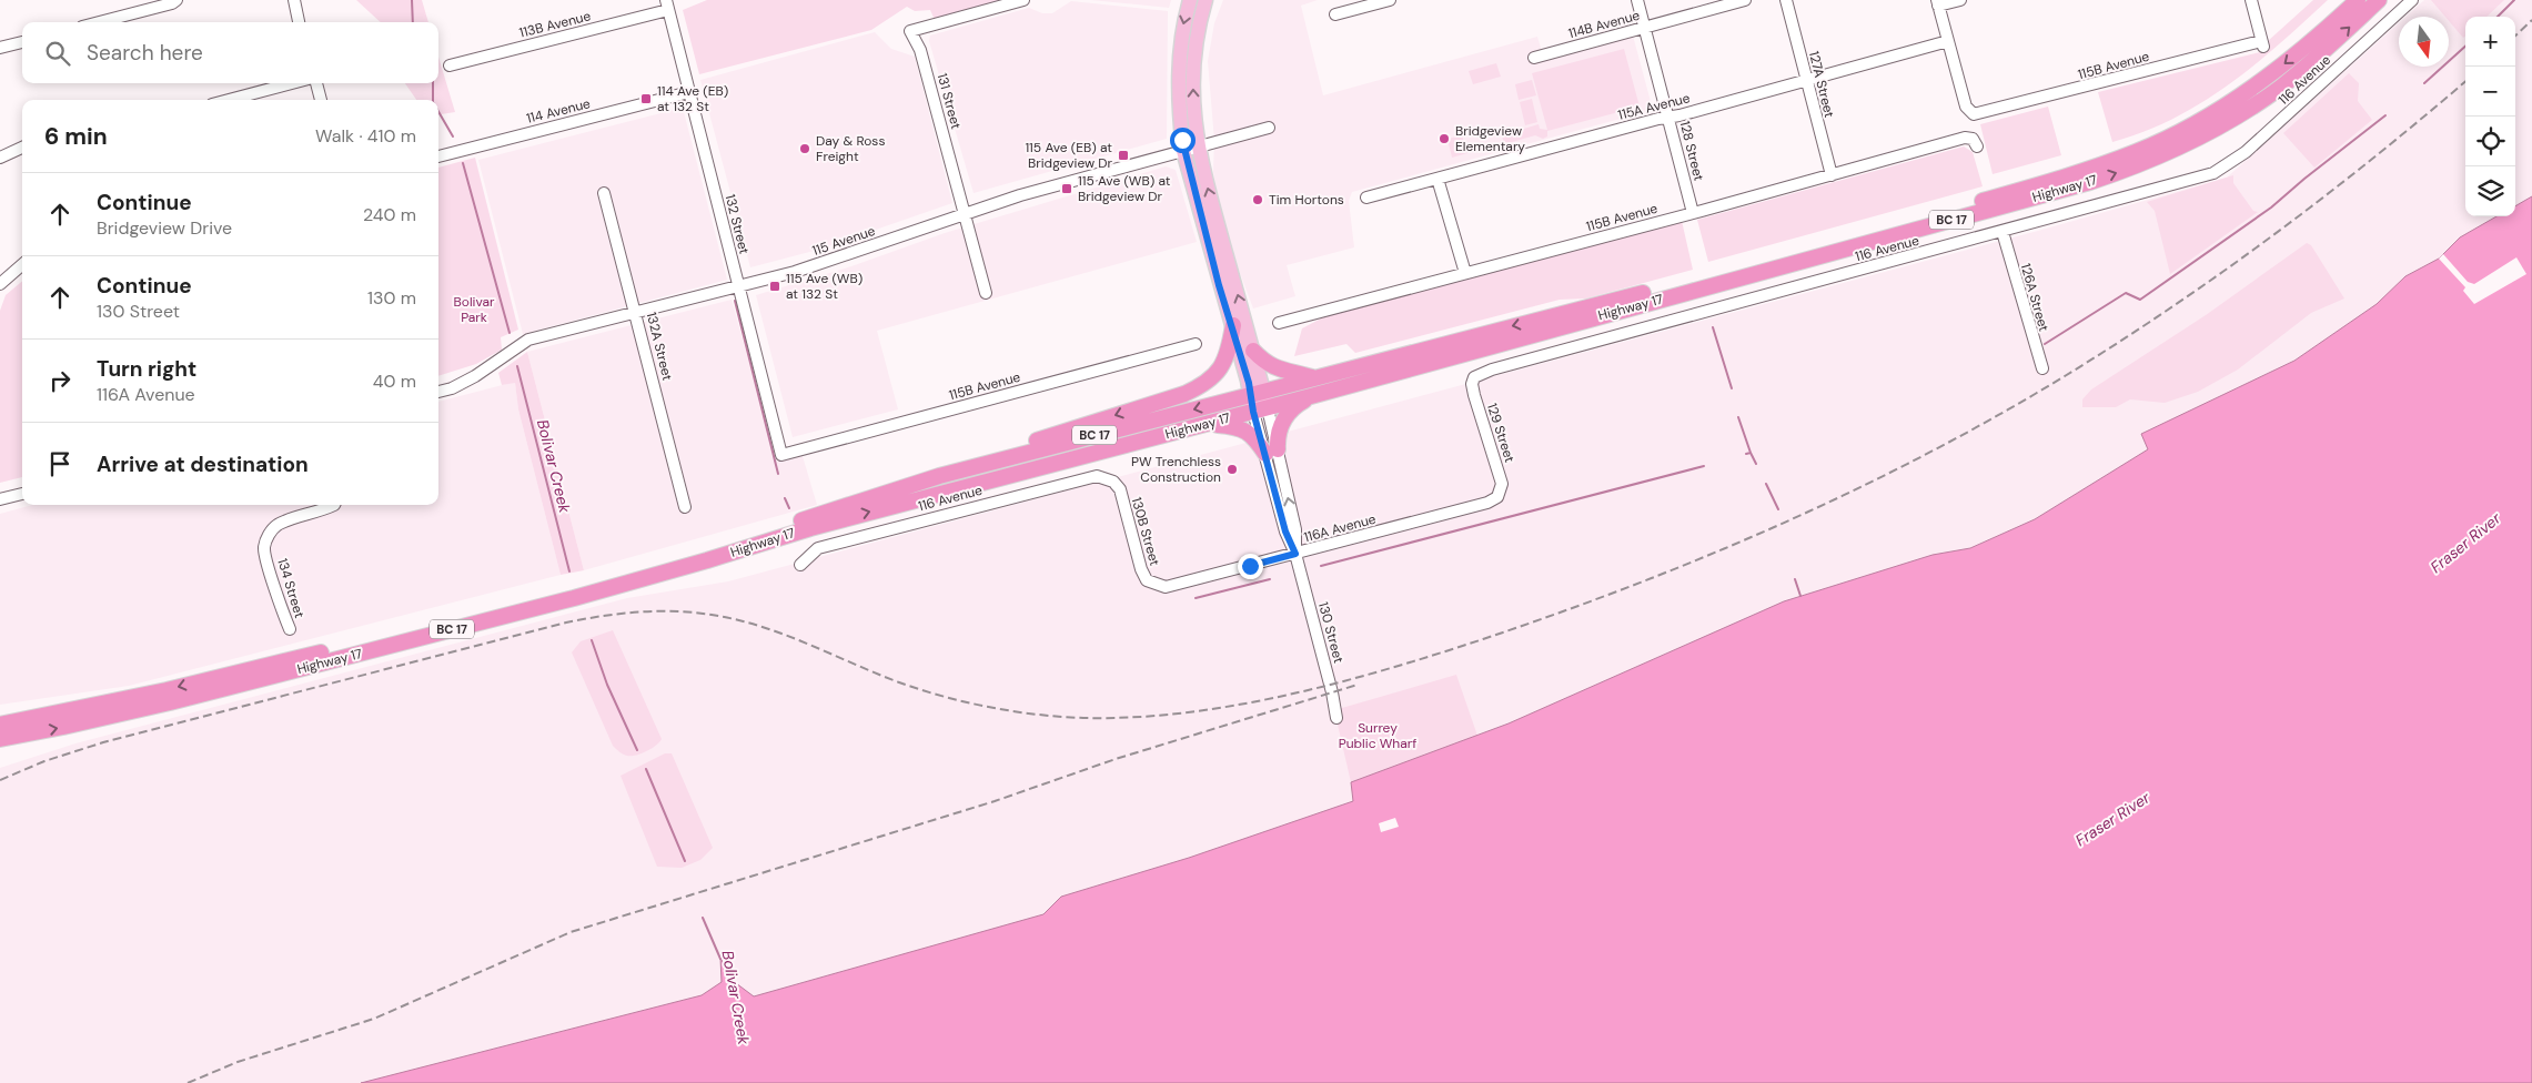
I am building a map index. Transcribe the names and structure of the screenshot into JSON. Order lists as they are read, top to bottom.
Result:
{
  "streets": {
    "highway": ["Highway 17", "BC 17"],
    "street": [
      "113B Avenue",
      "114B Avenue",
      "115B Avenue",
      "116 Avenue",
      "127A Street",
      "131 Street",
      "115A Avenue",
      "114 Avenue",
      "128 Street",
      "132 Street",
      "115 Avenue",
      "126A Street",
      "132A Street",
      "129 Street",
      "116A Avenue",
      "130B Street",
      "134 Street",
      "130 Street"
    ]
  },
  "crossings": [
    ["113B Avenue", "132 Street"],
    ["114B Avenue", "128 Street"],
    ["115B Avenue", "127A Street"],
    ["115B Avenue", "115A Avenue"],
    ["115B Avenue", "128 Street"],
    ["115B Avenue", "132 Street"],
    ["116 Avenue", "126A Street"],
    ["116 Avenue", "129 Street"],
    ["116 Avenue", "130B Street"],
    ["127A Street", "115A Avenue"],
    ["131 Street", "115 Avenue"],
    ["115A Avenue", "128 Street"],
    ["114 Avenue", "132 Street"],
    ["Highway 17", "130 Street"],
    ["132 Street", "115 Avenue"],
    ["115 Avenue", "132A Street"],
    ["129 Street", "116A Avenue"],
    ["116A Avenue", "130B Street"],
    ["116A Avenue", "130 Street"]
  ],
  "water": ["Bolivar Creek", "Fraser River"],
  "parks": ["Bolivar Park", "Surrey Public Wharf"],
  "places": {
    "transit": [
      "114 Ave (EB) at 132 St",
      "115 Ave (EB) at Bridgeview Dr",
      "115 Ave (WB) at Bridgeview Dr",
      "115 Ave (WB) at 132 St"
    ],
    "other": [
      "Bridgeview Elementary",
      "Day & Ross Freight",
      "Tim Hortons",
      "PW Trenchless Construction"
    ]
  },
  "north": "bottom",
  "page": {
    "map_buttons": ["+", "−"],
    "search": "Search here",
    "heading": ["6 min", "Walk · 410 m"],
    "list": [
      ["Continue", "Bridgeview Drive", "240 m"],
      ["Continue", "130 Street", "130 m"],
      ["Turn right", "116A Avenue", "40 m"],
      "Arrive at destination"
    ]
  }
}
